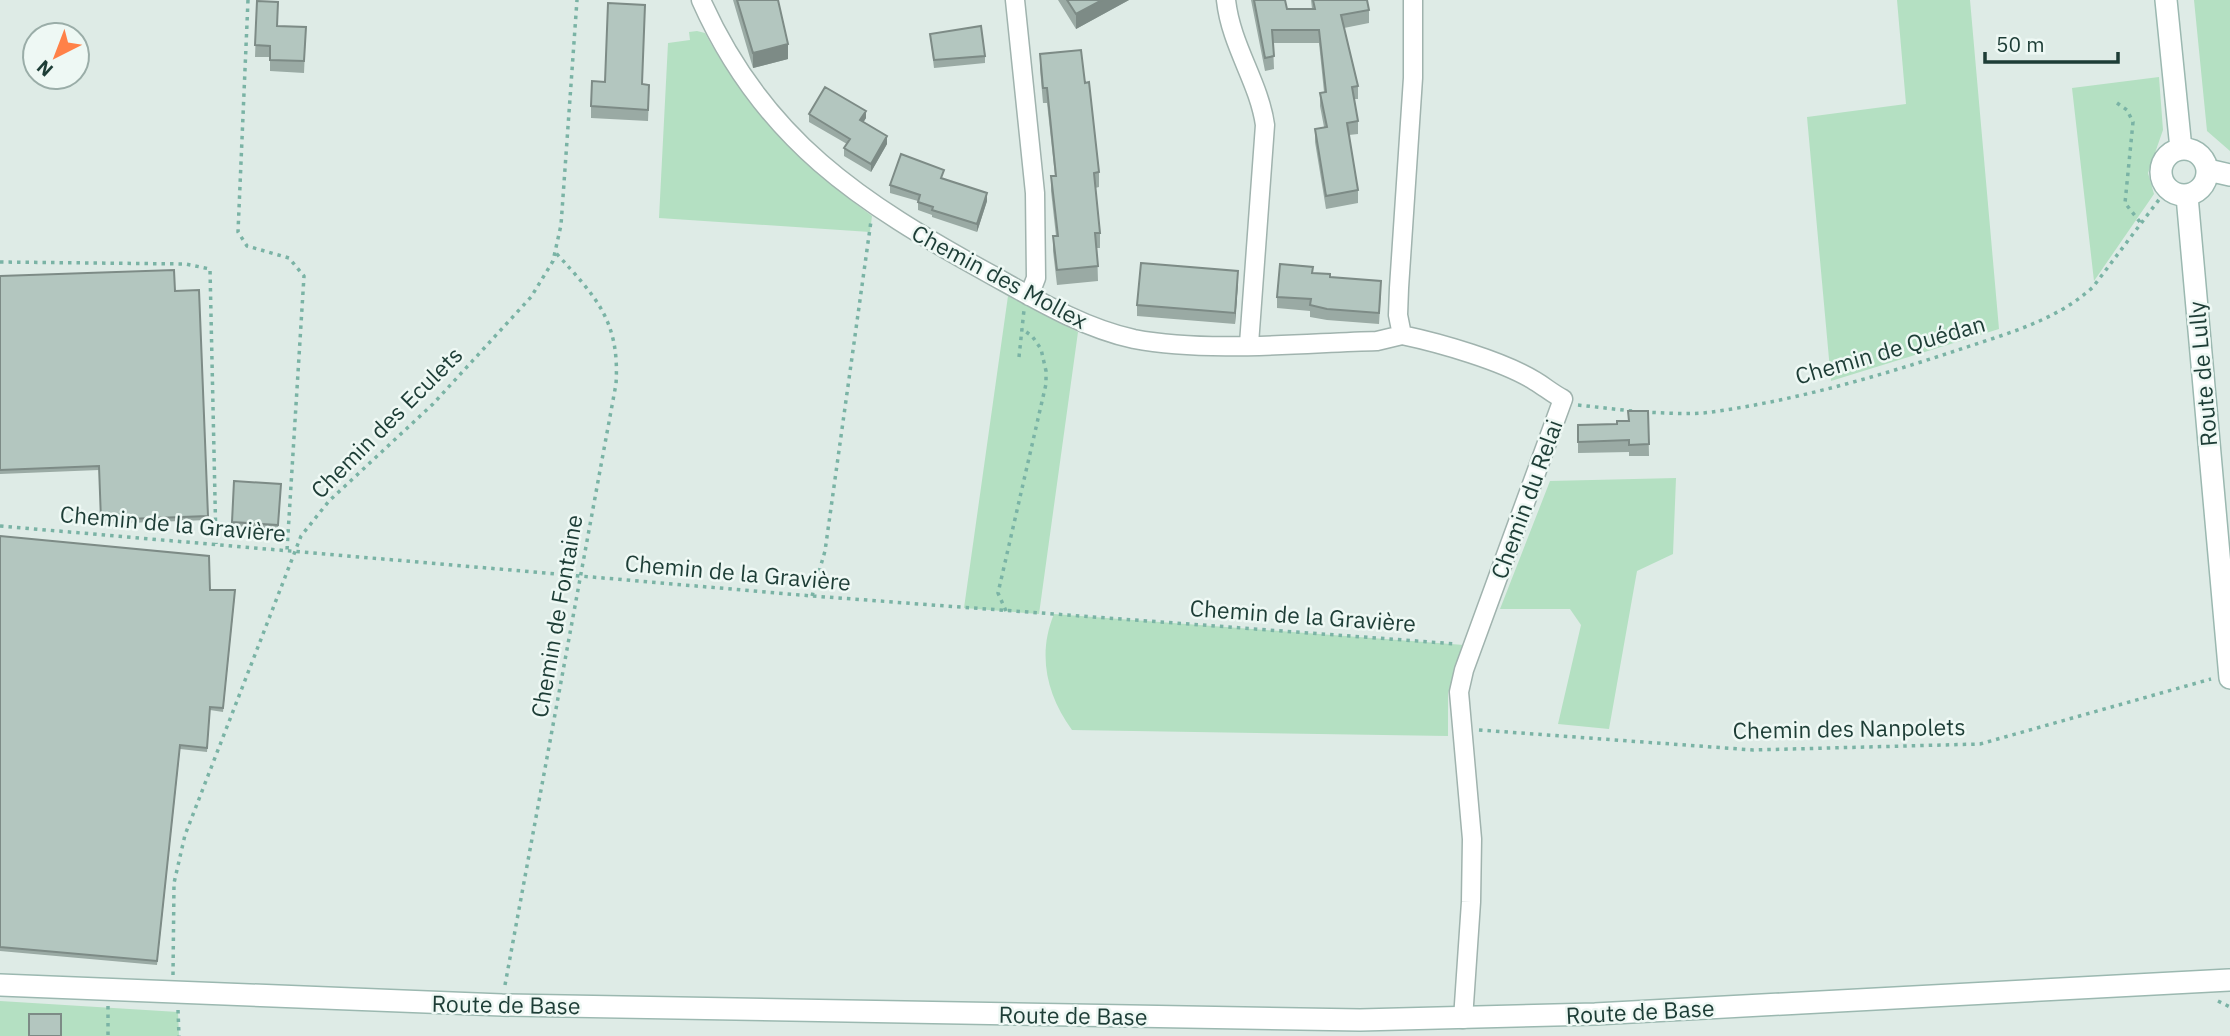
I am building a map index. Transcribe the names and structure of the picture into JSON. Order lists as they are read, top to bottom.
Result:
{
  "streets": {
    "main road": ["Route de Lully", "Route de Base"],
    "street": ["Chemin des Mollex", "Chemin du Relai"],
    "path": [
      "Chemin de Quédan",
      "Chemin des Eculets",
      "Chemin de la Gravière",
      "Chemin de Fontaine",
      "Chemin des Nanpolets"
    ]
  },
  "crossings": [
    ["Chemin des Mollex", "Chemin du Relai"],
    ["Chemin de Quédan", "Route de Lully"],
    ["Chemin de Quédan", "Chemin du Relai"],
    ["Route de Lully", "Chemin des Nanpolets"],
    ["Chemin des Eculets", "Chemin de la Gravière"],
    ["Chemin des Eculets", "Chemin de Fontaine"],
    ["Chemin des Eculets", "Route de Base"],
    ["Chemin du Relai", "Chemin de la Gravière"],
    ["Chemin du Relai", "Chemin des Nanpolets"],
    ["Chemin du Relai", "Route de Base"],
    ["Chemin de la Gravière", "Chemin de Fontaine"],
    ["Chemin de Fontaine", "Route de Base"]
  ],
  "scale_bar": "50 m",
  "north": "bottom left"
}
